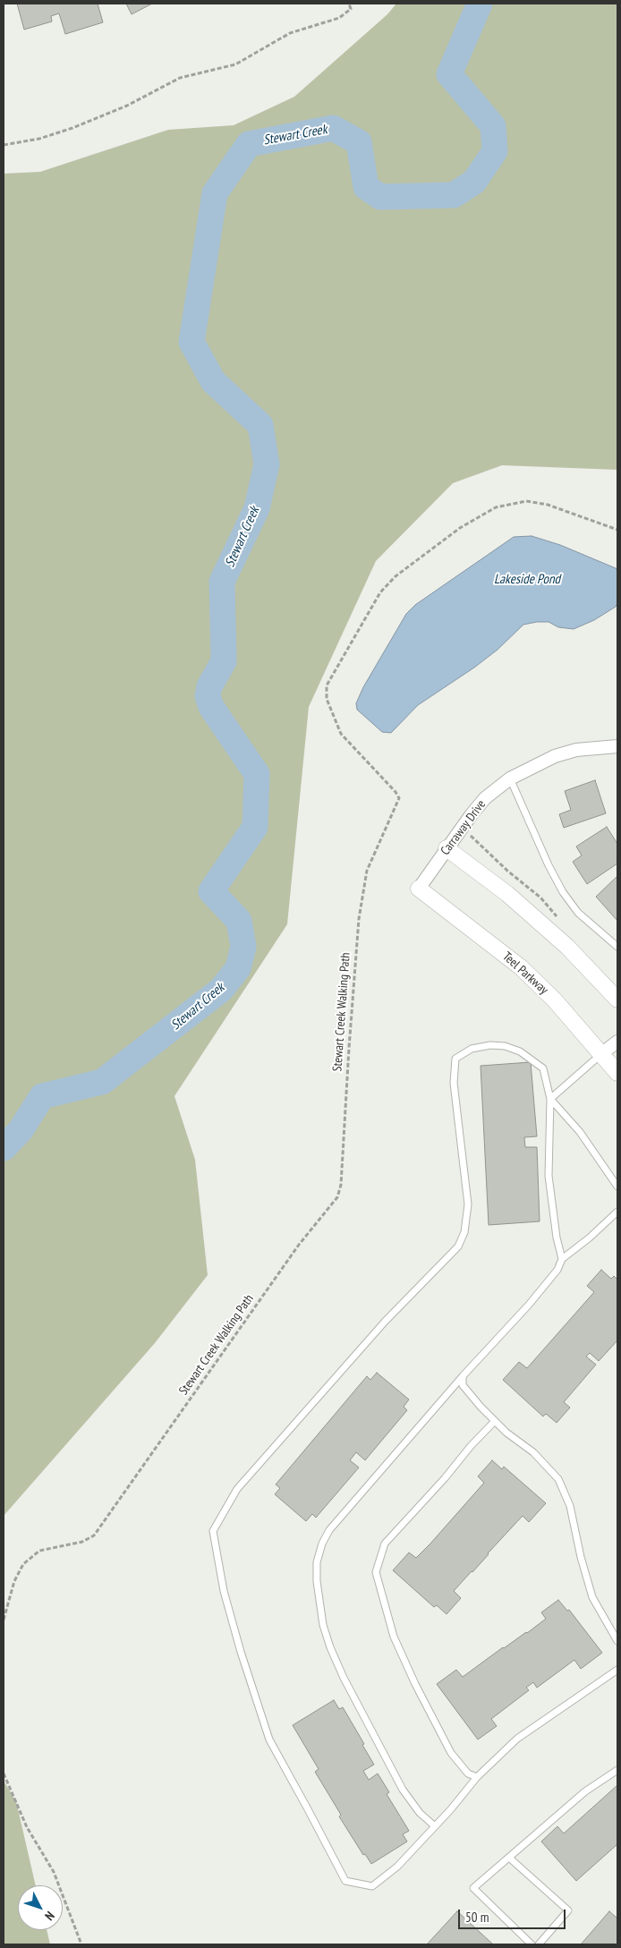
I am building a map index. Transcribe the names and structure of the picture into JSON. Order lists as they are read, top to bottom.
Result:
{
  "streets": {
    "street": ["Carraway Drive", "Teel Parkway"],
    "path": ["Stewart Creek Walking Path"]
  },
  "crossings": [
    ["Carraway Drive", "Teel Parkway"]
  ],
  "water": ["Stewart Creek", "Lakeside Pond"],
  "scale_bar": "50 m",
  "north": "bottom right"
}
